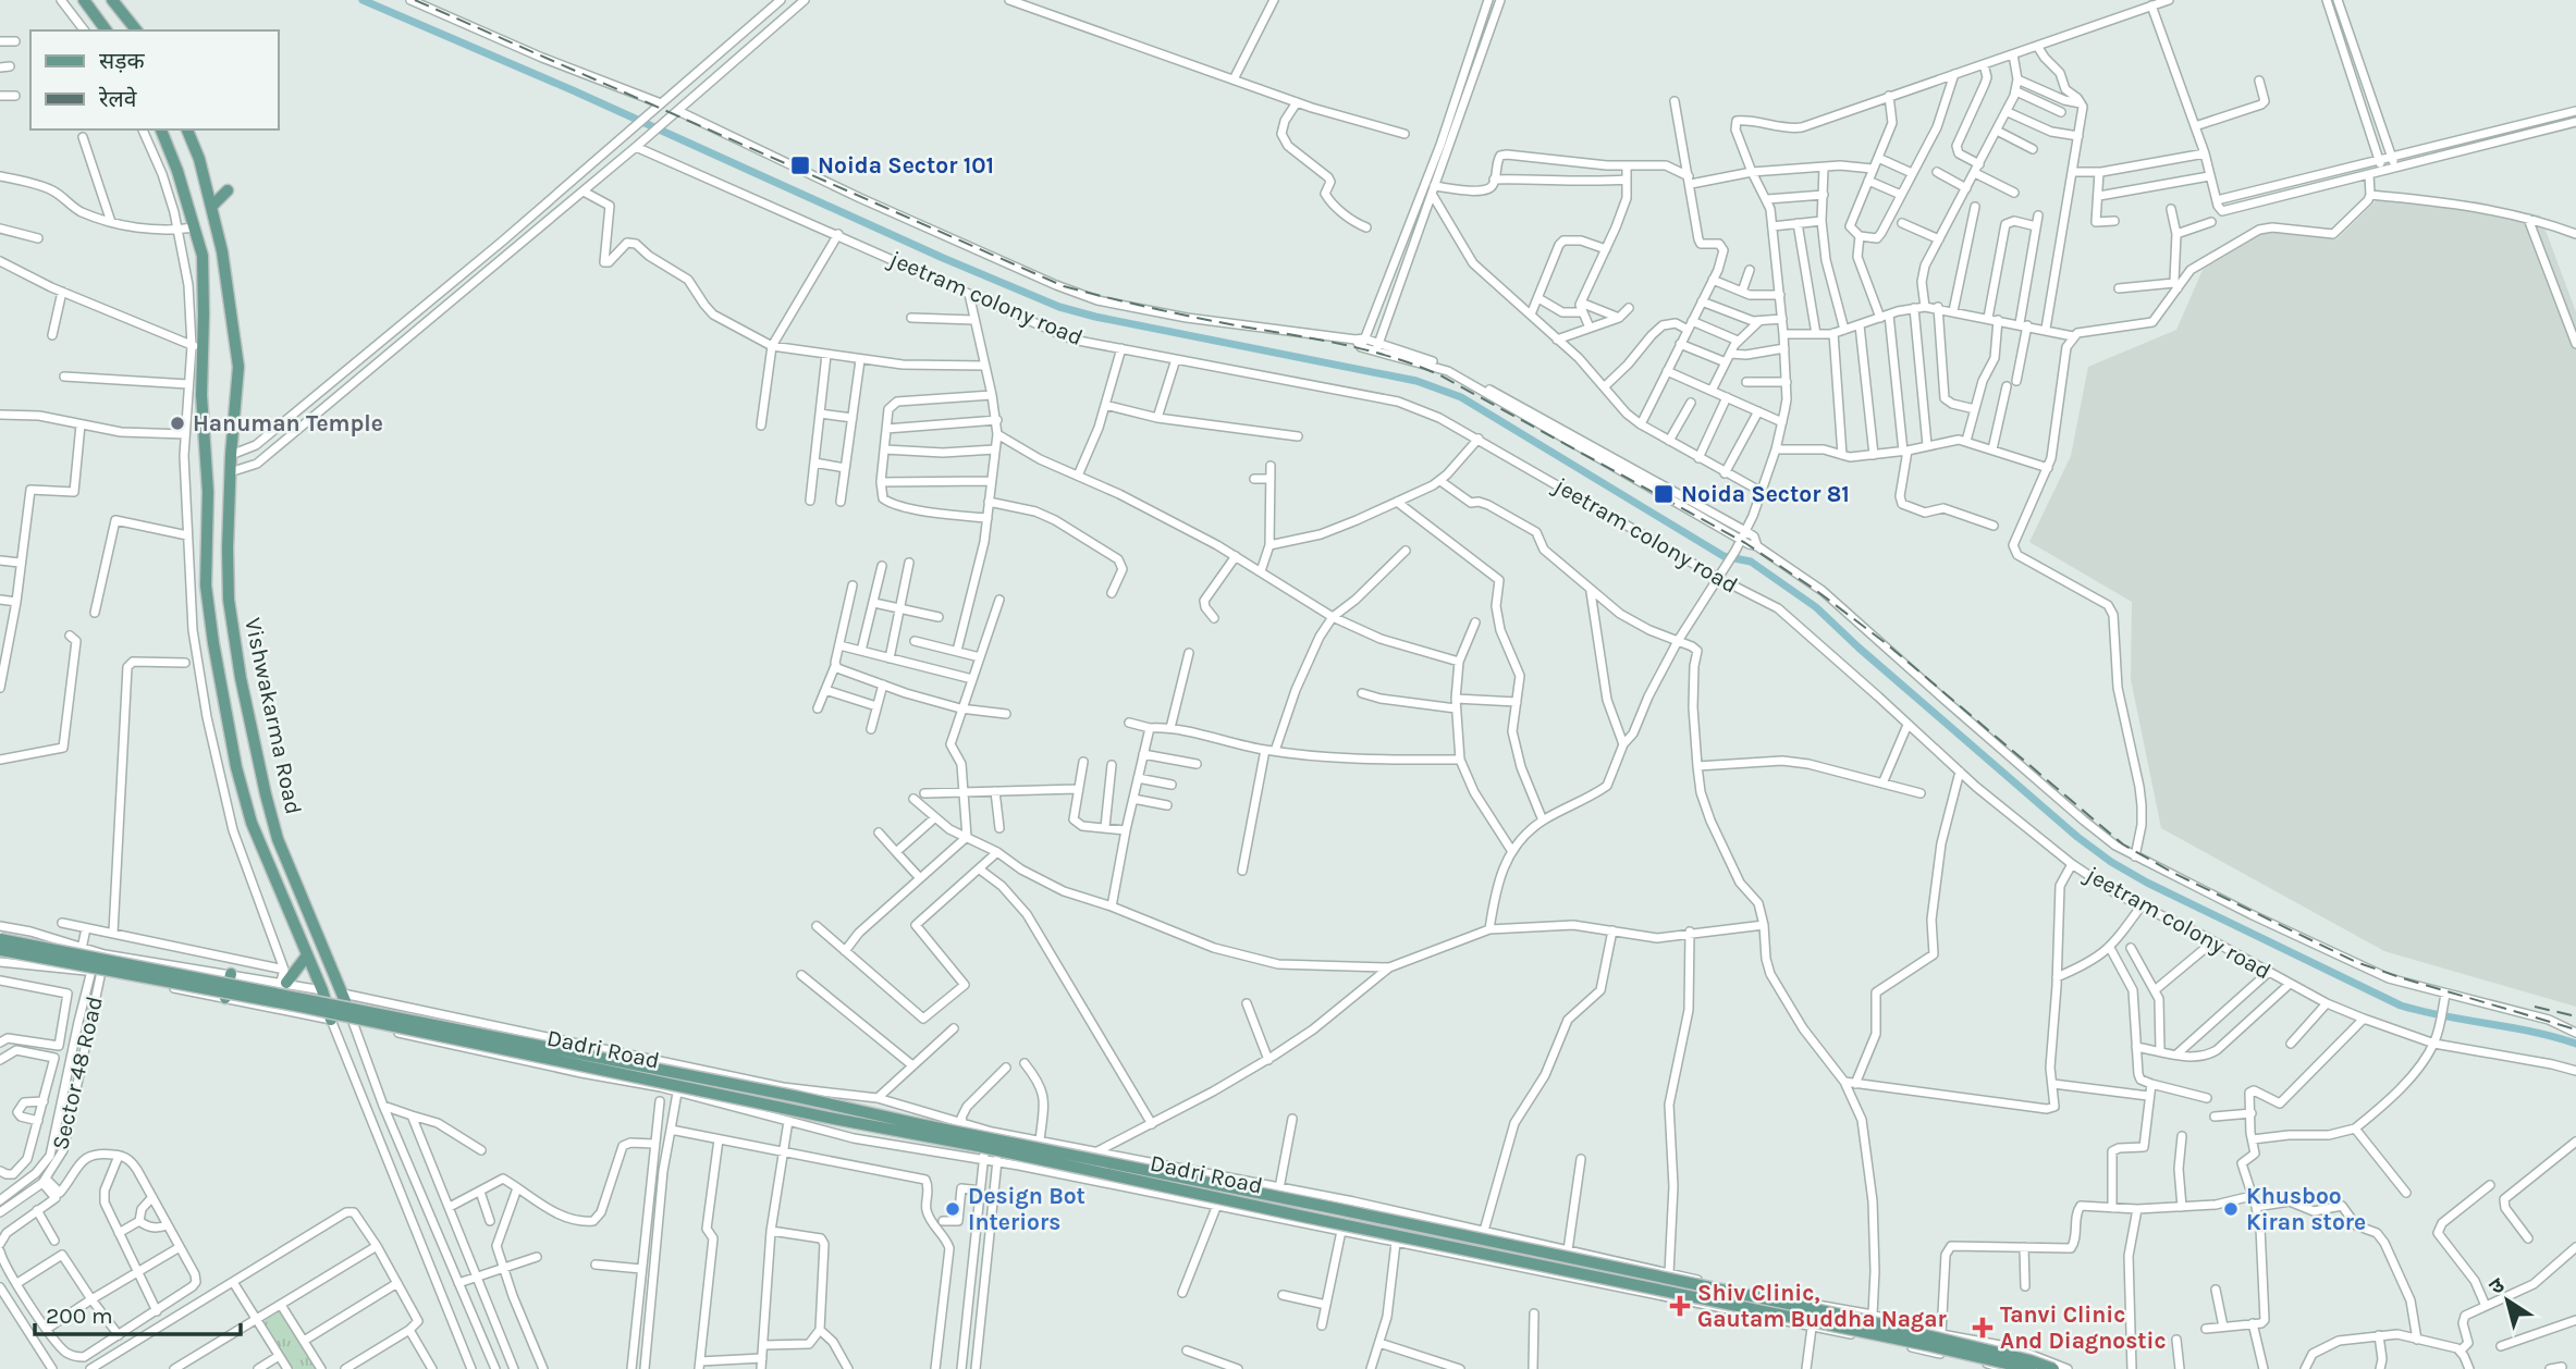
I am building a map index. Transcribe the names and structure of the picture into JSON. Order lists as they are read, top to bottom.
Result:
{
  "streets": {
    "main road": ["Vishwakarma Road"],
    "street": ["jeetram colony road", "Dadri Road", "Sector 48 Road"]
  },
  "crossings": [
    ["Vishwakarma Road", "Dadri Road"]
  ],
  "places": {
    "transit": ["Noida Sector 101", "Noida Sector 81"],
    "other": ["Hanuman Temple", "Design Bot Interiors", "Khusboo Kiran store"],
    "health": ["Shiv Clinic, Gautam Buddha Nagar", "Tanvi Clinic And Diagnostic"]
  },
  "legend": ["सड़क", "रेलवे"],
  "scale_bar": "200 m",
  "north": "top left"
}
